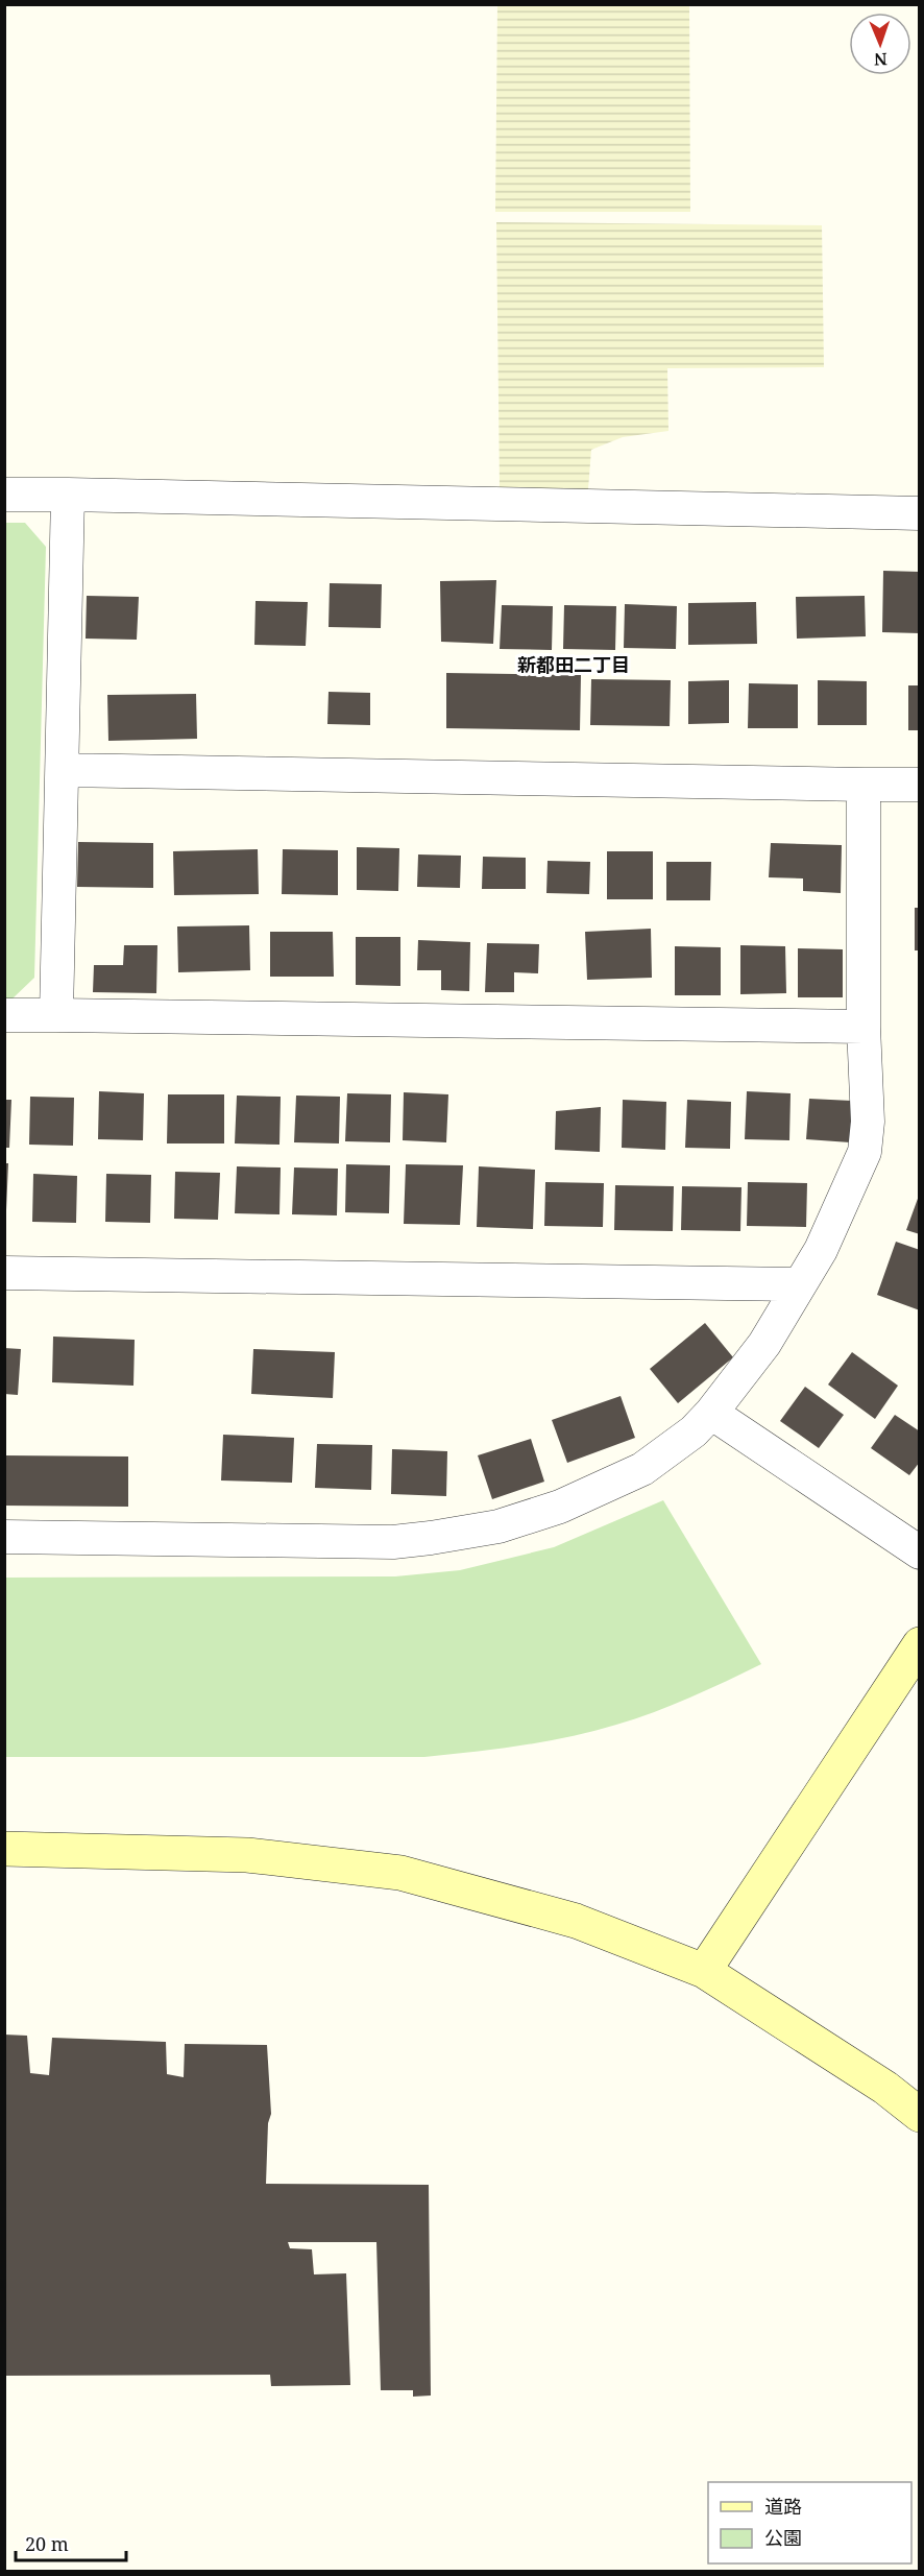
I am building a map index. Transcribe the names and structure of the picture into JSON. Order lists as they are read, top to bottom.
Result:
{
  "districts": ["新都田二丁目"],
  "legend": ["道路", "公園"],
  "scale_bar": "20 m",
  "north": "bottom"
}
